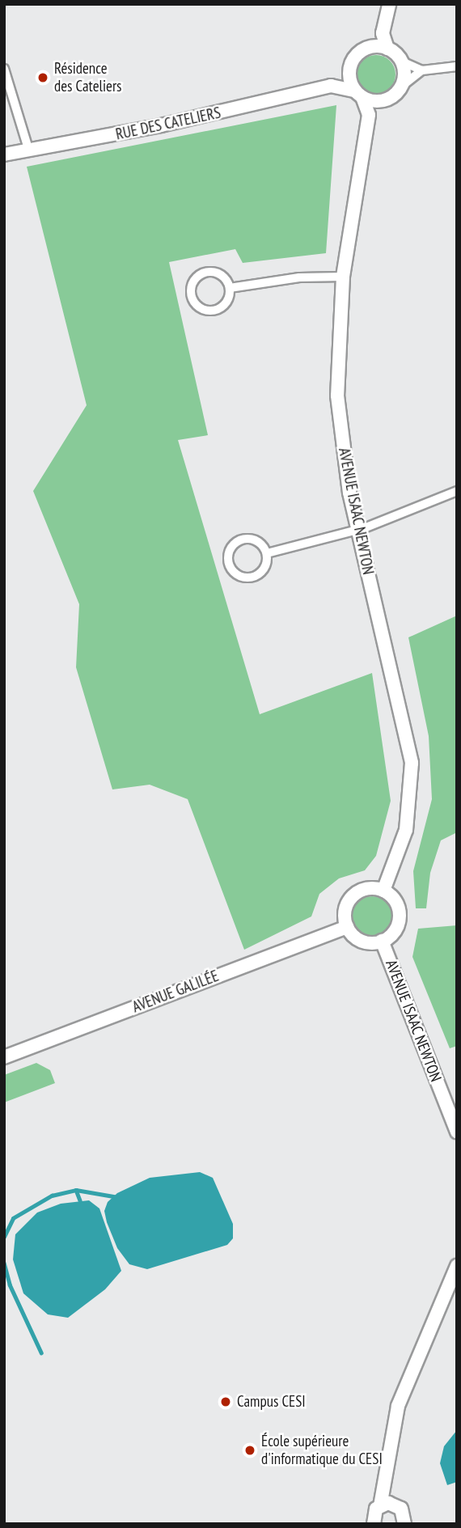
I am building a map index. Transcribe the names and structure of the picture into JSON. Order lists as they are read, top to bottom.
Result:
{
  "streets": {
    "street": ["RUE DES CATELIERS", "AVENUE ISAAC NEWTON", "AVENUE GALILÉE"]
  },
  "crossings": [
    ["RUE DES CATELIERS", "AVENUE ISAAC NEWTON"],
    ["AVENUE ISAAC NEWTON", "AVENUE GALILÉE"]
  ],
  "places": ["Résidence des Cateliers", "Campus CESI", "École supérieure d'informatique du CESI"]
}
